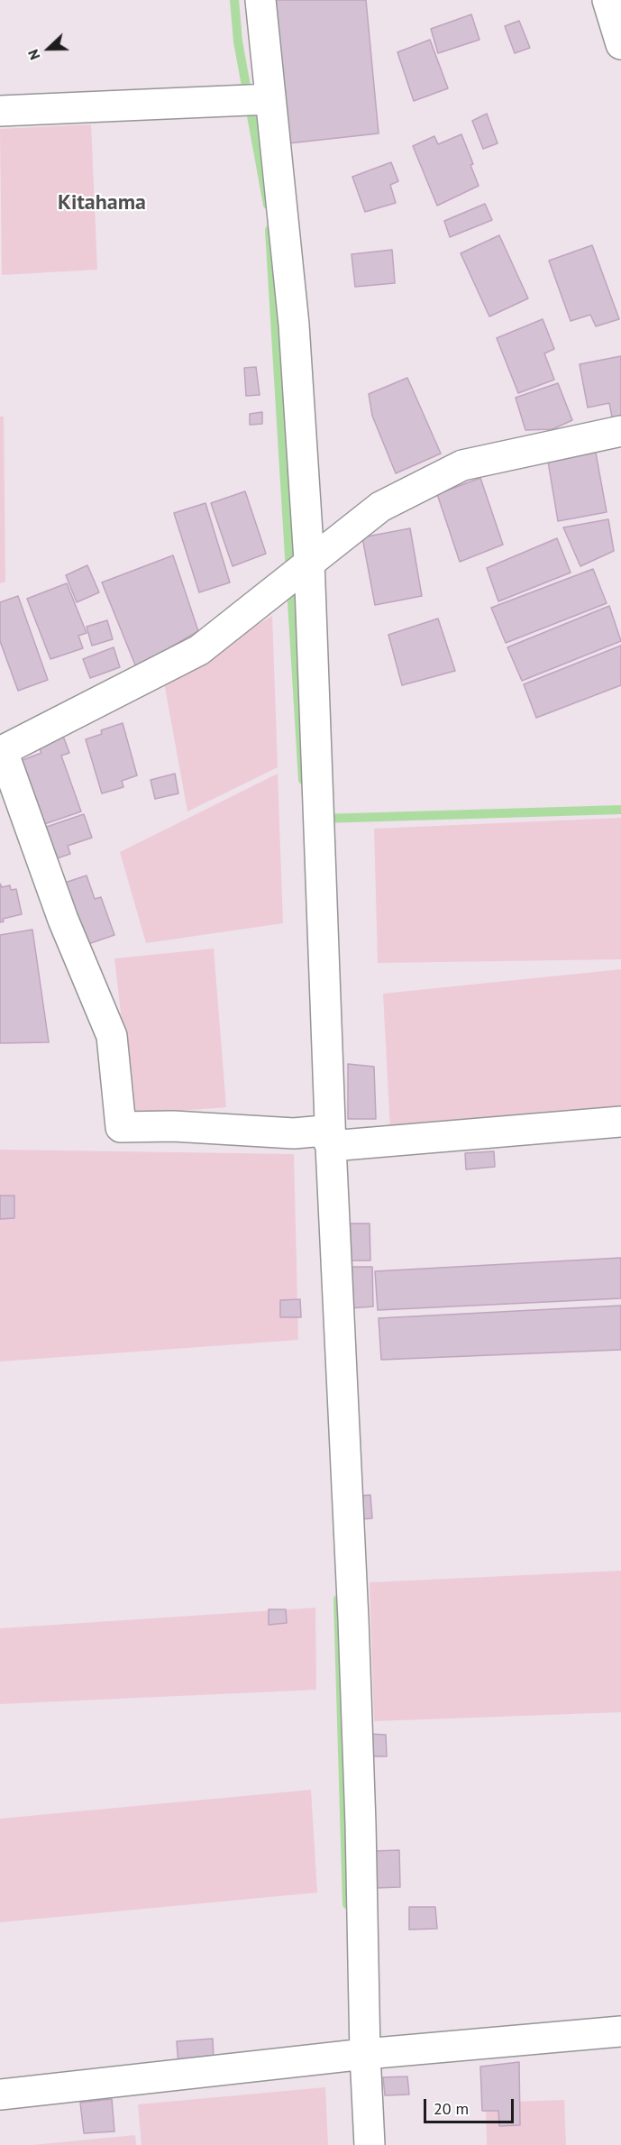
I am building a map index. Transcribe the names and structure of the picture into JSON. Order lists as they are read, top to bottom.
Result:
{
  "districts": ["Kitahama"],
  "scale_bar": "20 m",
  "north": "left"
}
